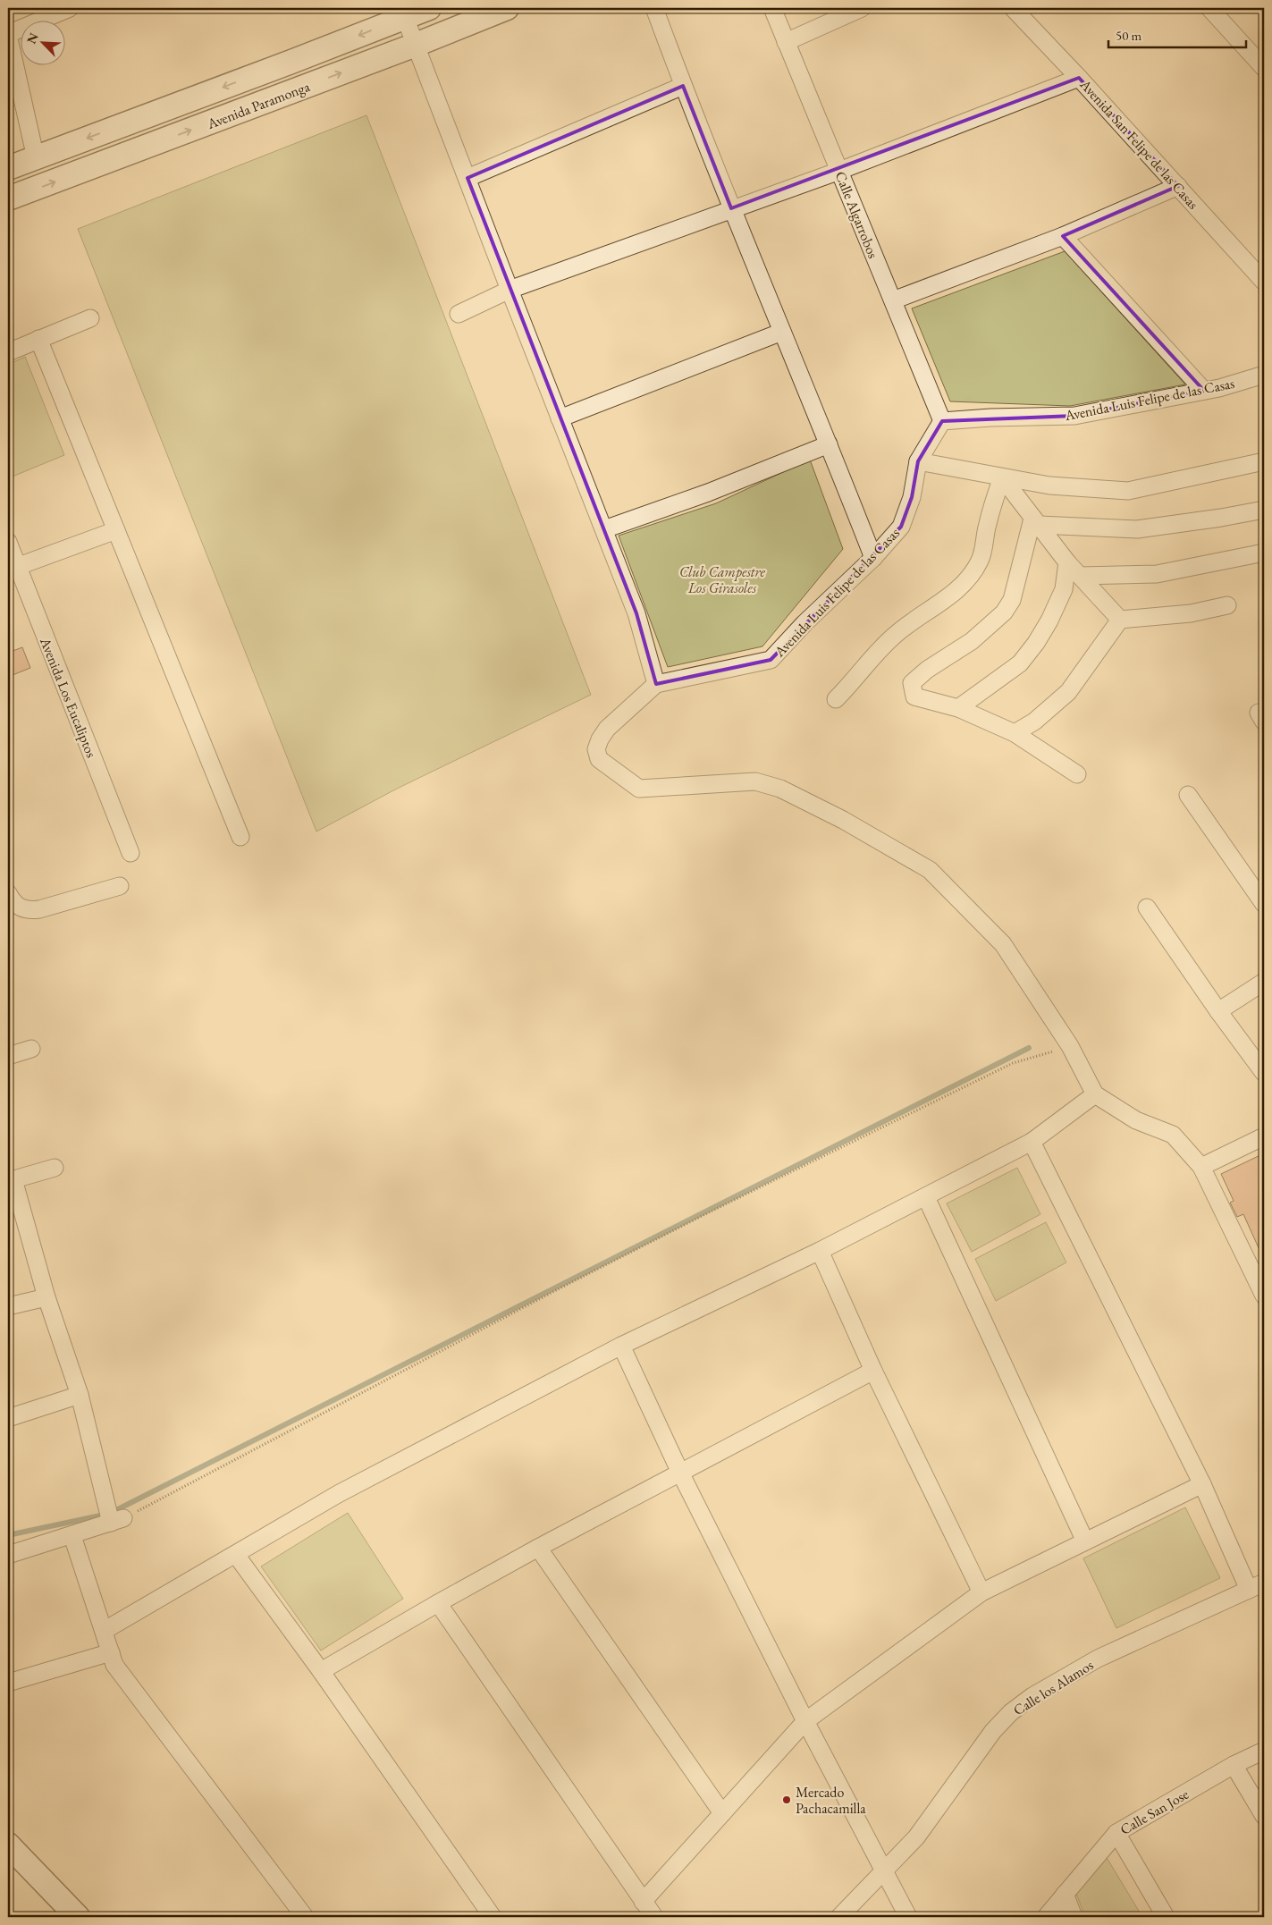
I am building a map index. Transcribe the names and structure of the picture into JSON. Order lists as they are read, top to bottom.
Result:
{
  "streets": {
    "street": [
      "Avenida Paramonga",
      "Avenida San Felipe de las Casas",
      "Calle Algarrobos",
      "Avenida Luis Felipe de las Casas",
      "Avenida Los Eucaliptos",
      "Calle los Alamos",
      "Calle San Jose"
    ]
  },
  "crossings": [
    ["Calle Algarrobos", "Avenida Luis Felipe de las Casas"]
  ],
  "parks": ["Club Campestre Los Girasoles"],
  "places": ["Mercado Pachacamilla"],
  "scale_bar": "50 m",
  "north": "top left"
}
